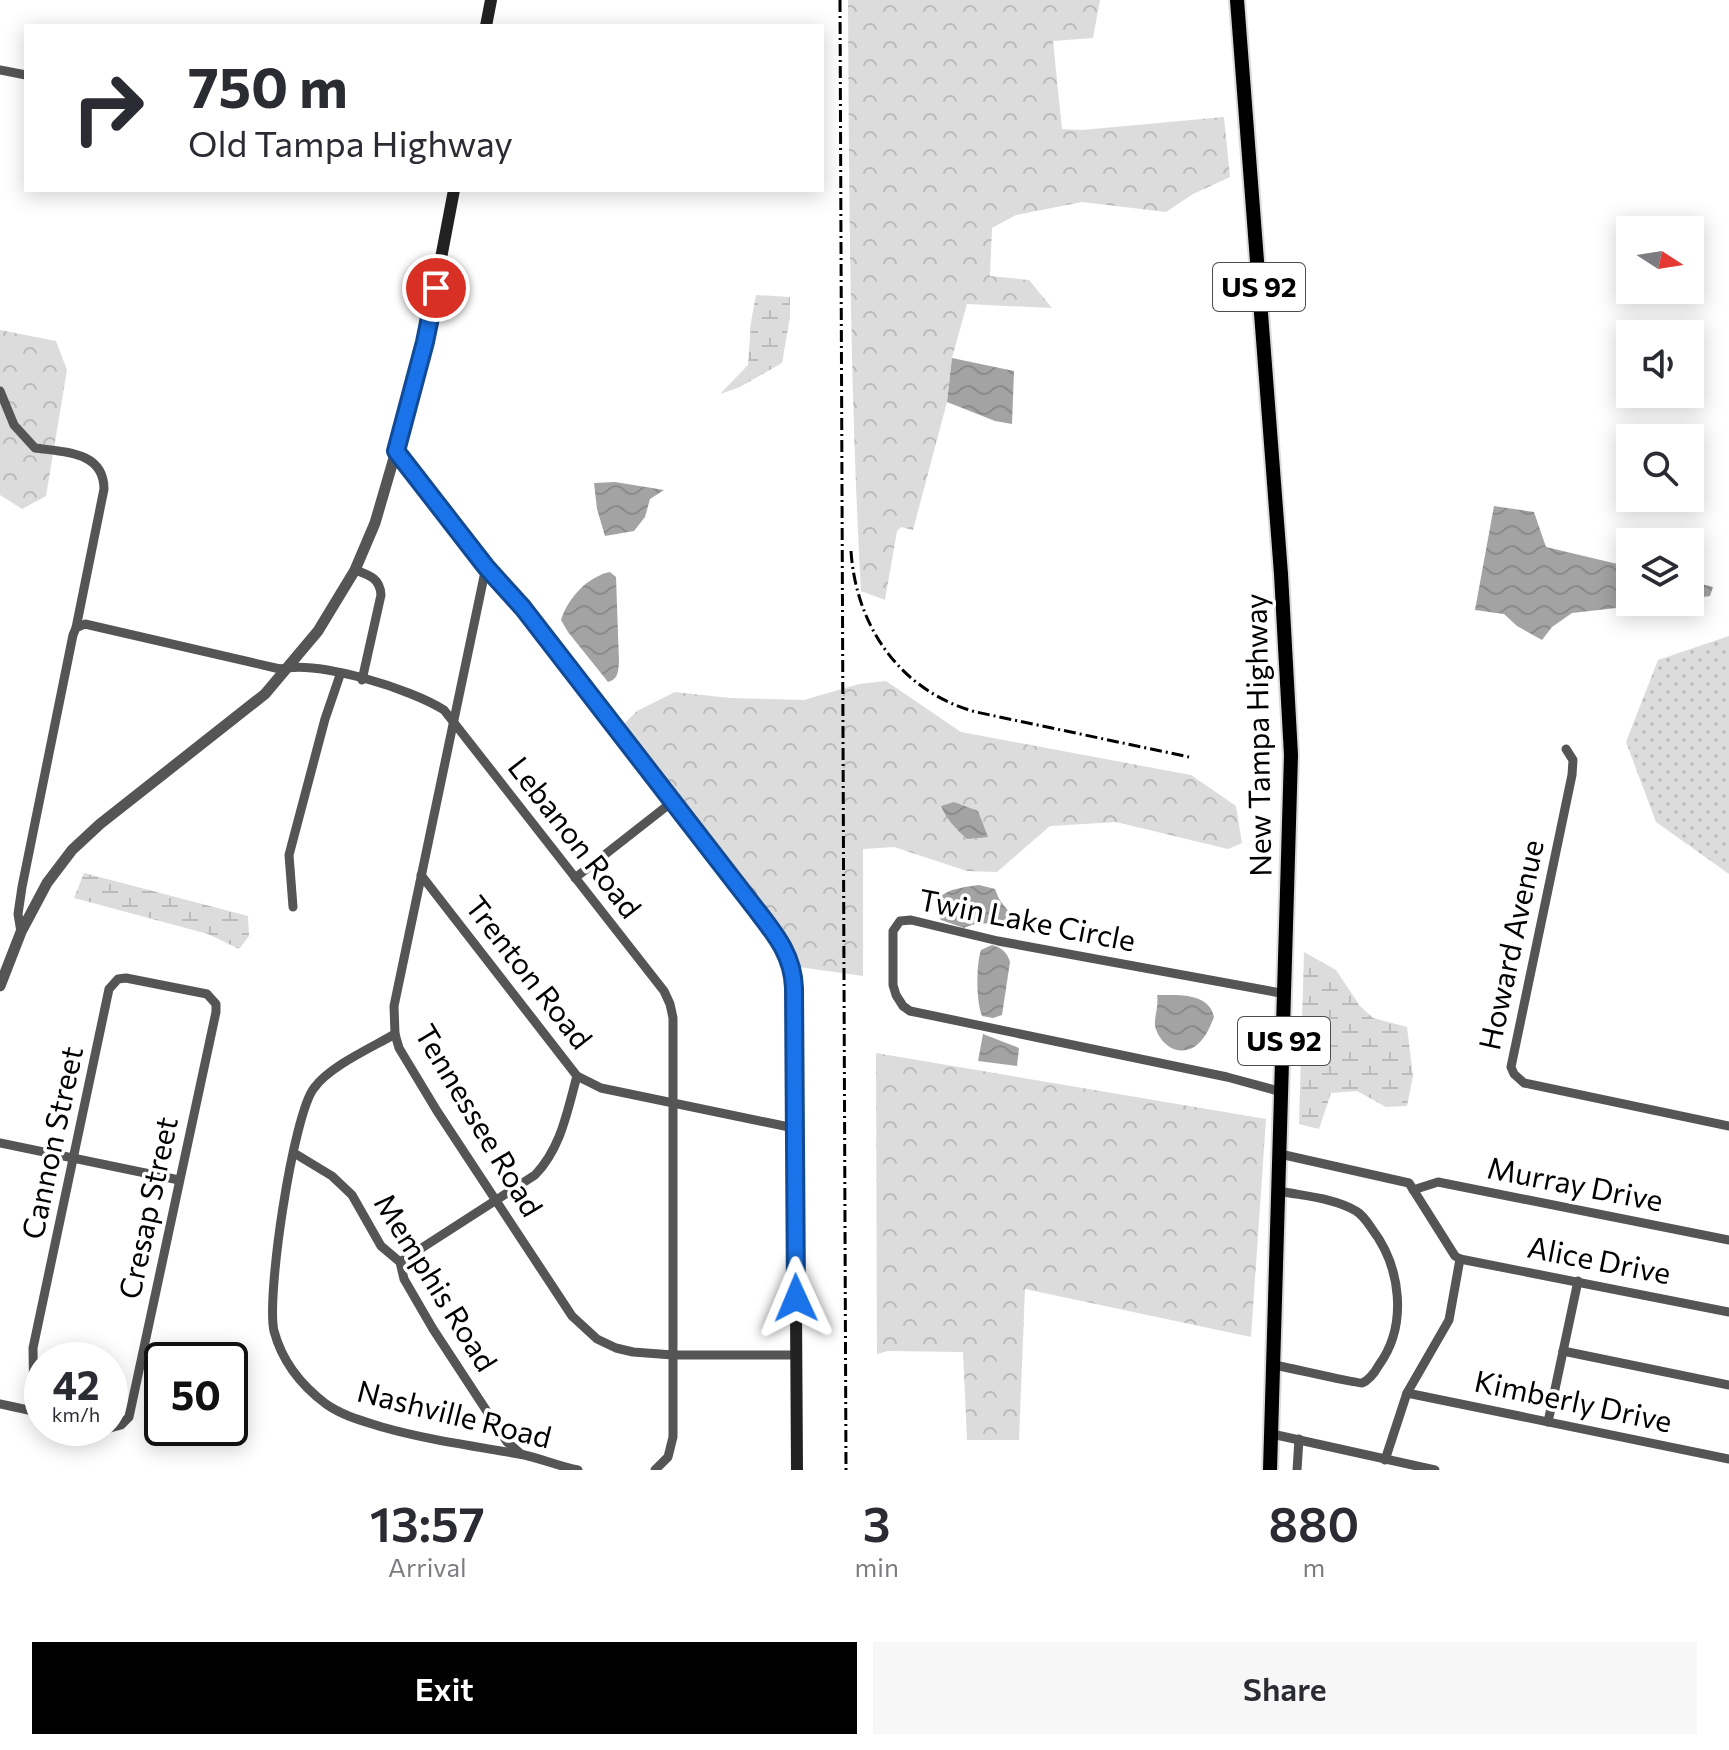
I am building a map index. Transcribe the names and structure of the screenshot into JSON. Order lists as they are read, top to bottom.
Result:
{
  "streets": {
    "main road": ["US 92", "New Tampa Highway"],
    "street": [
      "Lebanon Road",
      "Twin Lake Circle",
      "Howard Avenue",
      "Trenton Road",
      "Tennessee Road",
      "Cannon Street",
      "Murray Drive",
      "Cresap Street",
      "Alice Drive",
      "Memphis Road",
      "Kimberly Drive",
      "Nashville Road"
    ]
  },
  "crossings": [
    ["New Tampa Highway", "Twin Lake Circle"],
    ["Lebanon Road", "Trenton Road"],
    ["Lebanon Road", "Tennessee Road"],
    ["Trenton Road", "Tennessee Road"],
    ["Tennessee Road", "Nashville Road"],
    ["Cannon Street", "Cresap Street"],
    ["Memphis Road", "Nashville Road"]
  ],
  "north": "right",
  "page": {
    "turn": ["750 m", "Old Tampa Highway"],
    "speed": "42 km/h",
    "limit": "50",
    "eta": [
      "13:57",
      "Arrival",
      "3",
      "min",
      "880",
      "m"
    ],
    "buttons": ["Exit", "Share"]
  }
}
